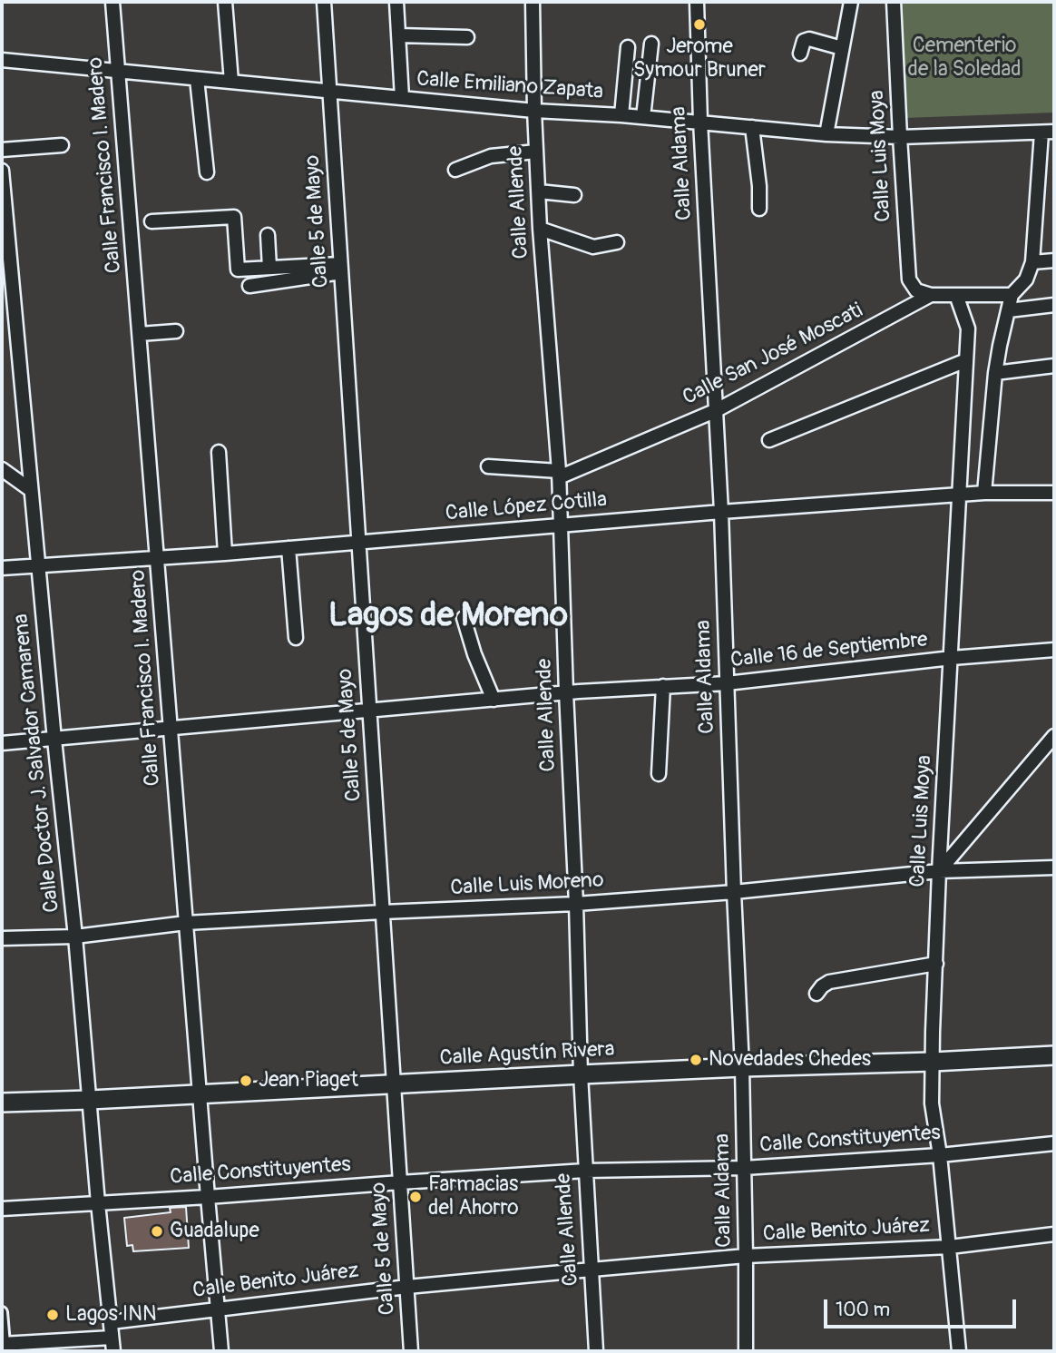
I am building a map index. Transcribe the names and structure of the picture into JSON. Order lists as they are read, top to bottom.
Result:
{
  "streets": {
    "main road": ["Calle Agustín Rivera"],
    "street": [
      "Calle Emiliano Zapata",
      "Calle Luis Moya",
      "Calle Aldama",
      "Calle Francisco I. Madero",
      "Calle Allende",
      "Calle 5 de Mayo",
      "Calle San José Moscati",
      "Calle López Cotilla",
      "Calle 16 de Septiembre",
      "Calle Doctor J. Salvador Camarena",
      "Calle Luis Moreno",
      "Calle Constituyentes",
      "Calle Benito Juárez"
    ]
  },
  "crossings": [
    ["Calle Emiliano Zapata", "Calle Luis Moya"],
    ["Calle Emiliano Zapata", "Calle Aldama"],
    ["Calle Emiliano Zapata", "Calle Francisco I. Madero"],
    ["Calle Emiliano Zapata", "Calle Allende"],
    ["Calle Emiliano Zapata", "Calle 5 de Mayo"],
    ["Calle Luis Moya", "Calle San José Moscati"],
    ["Calle Luis Moya", "Calle López Cotilla"],
    ["Calle Luis Moya", "Calle 16 de Septiembre"],
    ["Calle Luis Moya", "Calle Luis Moreno"],
    ["Calle Luis Moya", "Calle Agustín Rivera"],
    ["Calle Luis Moya", "Calle Constituyentes"],
    ["Calle Luis Moya", "Calle Benito Juárez"],
    ["Calle Aldama", "Calle San José Moscati"],
    ["Calle Aldama", "Calle López Cotilla"],
    ["Calle Aldama", "Calle 16 de Septiembre"],
    ["Calle Aldama", "Calle Luis Moreno"],
    ["Calle Aldama", "Calle Agustín Rivera"],
    ["Calle Aldama", "Calle Constituyentes"],
    ["Calle Aldama", "Calle Benito Juárez"],
    ["Calle Francisco I. Madero", "Calle López Cotilla"],
    ["Calle Francisco I. Madero", "Calle 16 de Septiembre"],
    ["Calle Francisco I. Madero", "Calle Luis Moreno"],
    ["Calle Francisco I. Madero", "Calle Agustín Rivera"],
    ["Calle Francisco I. Madero", "Calle Constituyentes"],
    ["Calle Francisco I. Madero", "Calle Benito Juárez"],
    ["Calle Allende", "Calle San José Moscati"],
    ["Calle Allende", "Calle López Cotilla"],
    ["Calle Allende", "Calle 16 de Septiembre"],
    ["Calle Allende", "Calle Luis Moreno"],
    ["Calle Allende", "Calle Agustín Rivera"],
    ["Calle Allende", "Calle Constituyentes"],
    ["Calle Allende", "Calle Benito Juárez"],
    ["Calle 5 de Mayo", "Calle López Cotilla"],
    ["Calle 5 de Mayo", "Calle 16 de Septiembre"],
    ["Calle 5 de Mayo", "Calle Luis Moreno"],
    ["Calle 5 de Mayo", "Calle Agustín Rivera"],
    ["Calle 5 de Mayo", "Calle Constituyentes"],
    ["Calle 5 de Mayo", "Calle Benito Juárez"],
    ["Calle López Cotilla", "Calle Doctor J. Salvador Camarena"],
    ["Calle 16 de Septiembre", "Calle Doctor J. Salvador Camarena"],
    ["Calle Doctor J. Salvador Camarena", "Calle Luis Moreno"],
    ["Calle Doctor J. Salvador Camarena", "Calle Agustín Rivera"],
    ["Calle Doctor J. Salvador Camarena", "Calle Constituyentes"],
    ["Calle Doctor J. Salvador Camarena", "Calle Benito Juárez"]
  ],
  "districts": ["Lagos de Moreno"],
  "parks": ["Cementerio de la Soledad"],
  "places": [
    "Jerome Symour Bruner",
    "Novedades Chedes",
    "Jean Piaget",
    "Farmacias del Ahorro",
    "Guadalupe",
    "Lagos INN"
  ],
  "scale_bar": "100 m"
}
